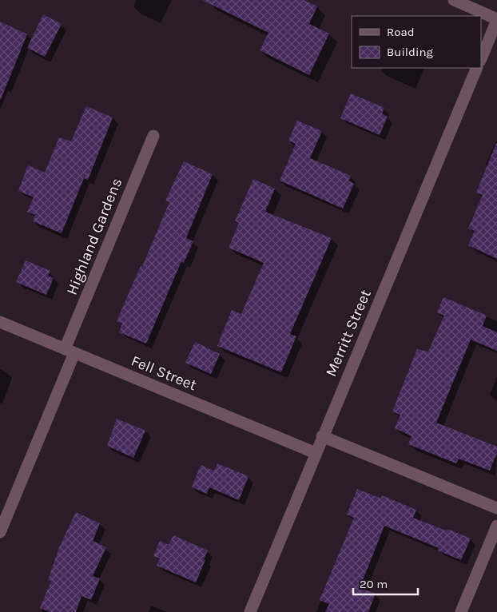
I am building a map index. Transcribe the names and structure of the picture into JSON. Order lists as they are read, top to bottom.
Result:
{
  "streets": {
    "street": ["Highland Gardens", "Merritt Street", "Fell Street"]
  },
  "crossings": [
    ["Highland Gardens", "Fell Street"],
    ["Merritt Street", "Fell Street"]
  ],
  "legend": ["Road", "Building"],
  "scale_bar": "20 m"
}
